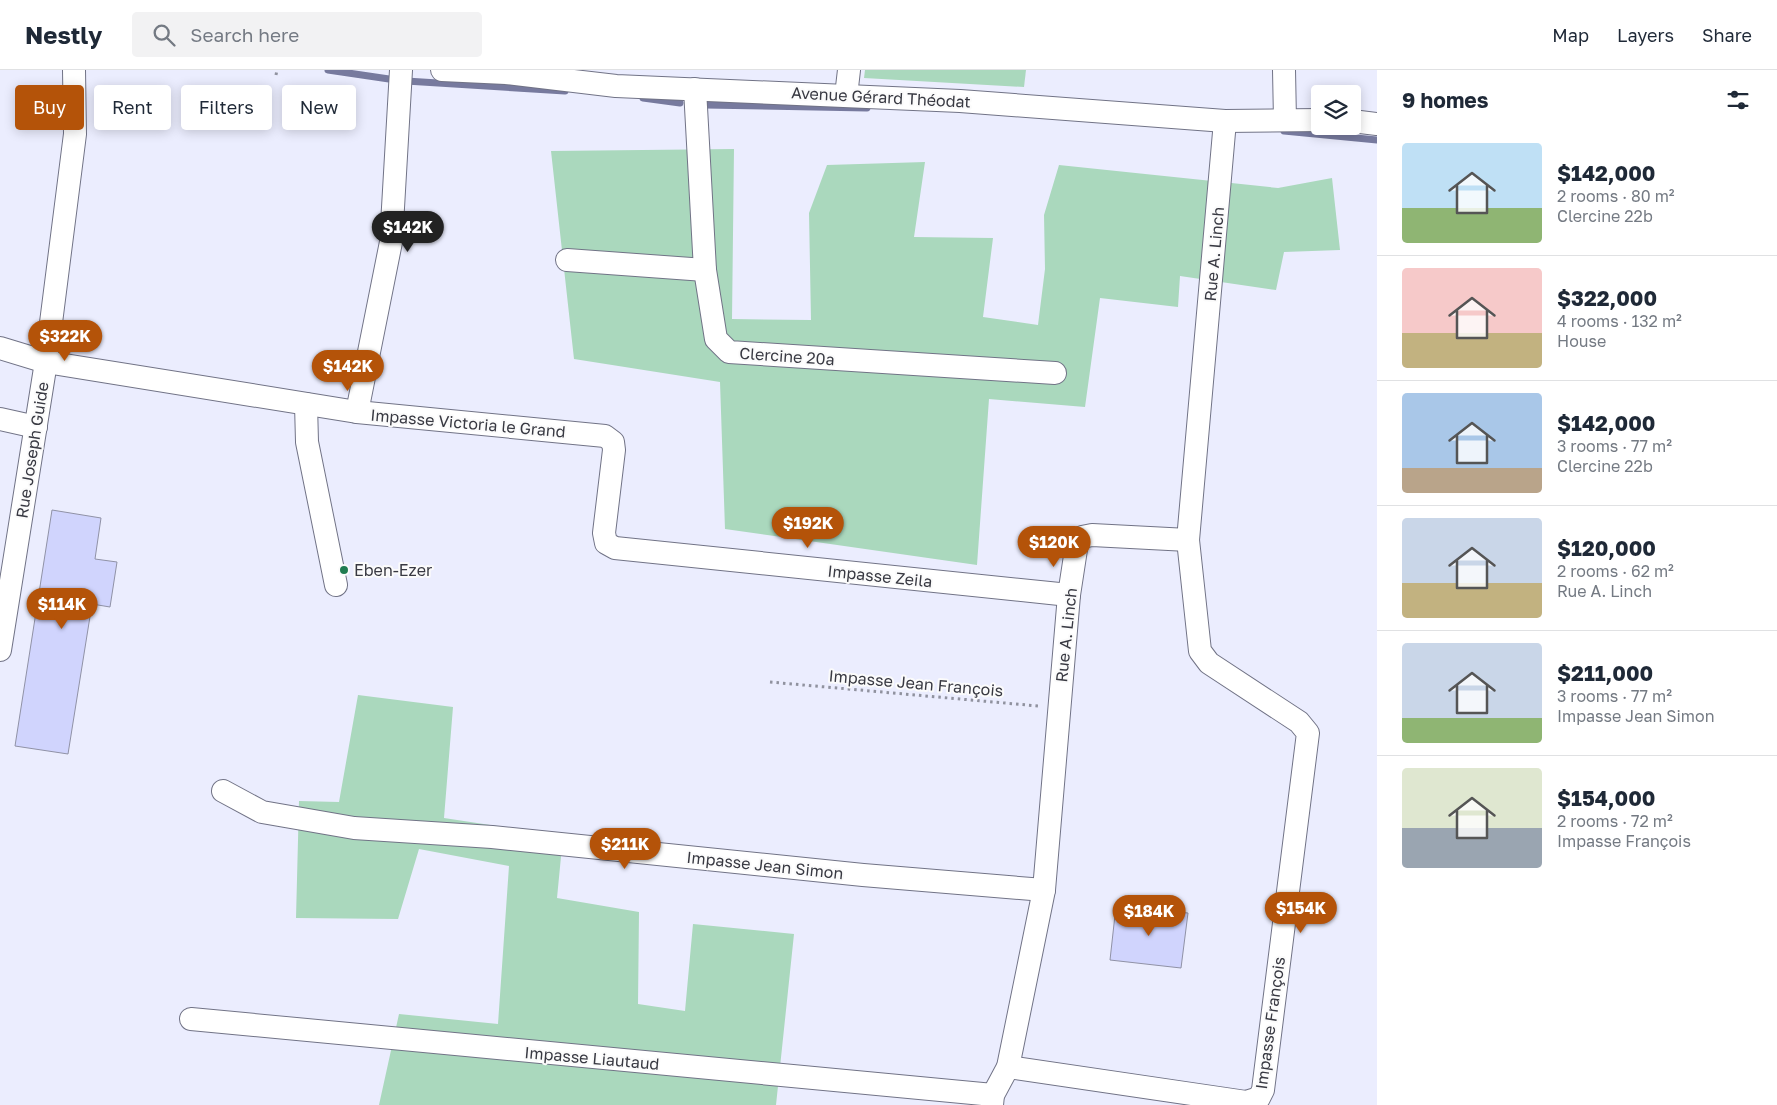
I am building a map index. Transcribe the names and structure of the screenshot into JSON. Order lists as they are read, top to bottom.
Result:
{
  "streets": {
    "street": [
      "Avenue Gérard Théodat",
      "Rue A. Linch",
      "Clercine 20a",
      "Impasse Victoria le Grand",
      "Rue Joseph Guide",
      "Impasse Zeila",
      "Impasse Jean Simon",
      "Impasse François",
      "Impasse Liautaud"
    ],
    "path": ["Impasse Jean François"]
  },
  "crossings": [
    ["Avenue Gérard Théodat", "Rue A. Linch"],
    ["Avenue Gérard Théodat", "Clercine 20a"],
    ["Rue A. Linch", "Impasse Zeila"],
    ["Rue A. Linch", "Impasse Jean François"],
    ["Rue A. Linch", "Impasse Jean Simon"],
    ["Rue A. Linch", "Impasse François"],
    ["Rue A. Linch", "Impasse Liautaud"],
    ["Impasse Victoria le Grand", "Rue Joseph Guide"],
    ["Impasse Victoria le Grand", "Impasse Zeila"]
  ],
  "places": ["Eben-Ezer"],
  "page": {
    "header": "Nestly",
    "search": "Search here",
    "nav": ["Map", "Layers", "Share"],
    "heading": "9 homes",
    "chip": [
      "Buy",
      "Rent",
      "Filters",
      "New"
    ],
    "list": [
      {
        "name": "$142,000",
        "note": "2 rooms · 80 m² · Clercine 22b"
      },
      {
        "name": "$322,000",
        "note": "4 rooms · 132 m² · House"
      },
      {
        "name": "$142,000",
        "note": "3 rooms · 77 m² · Clercine 22b"
      },
      {
        "name": "$120,000",
        "note": "2 rooms · 62 m² · Rue A. Linch"
      },
      {
        "name": "$211,000",
        "note": "3 rooms · 77 m² · Impasse Jean Simon"
      },
      {
        "name": "$154,000",
        "note": "2 rooms · 72 m² · Impasse François"
      }
    ],
    "price": [
      "$142K",
      "$322K",
      "$142K",
      "$192K",
      "$120K",
      "$114K",
      "$211K",
      "$154K",
      "$184K"
    ]
  }
}
